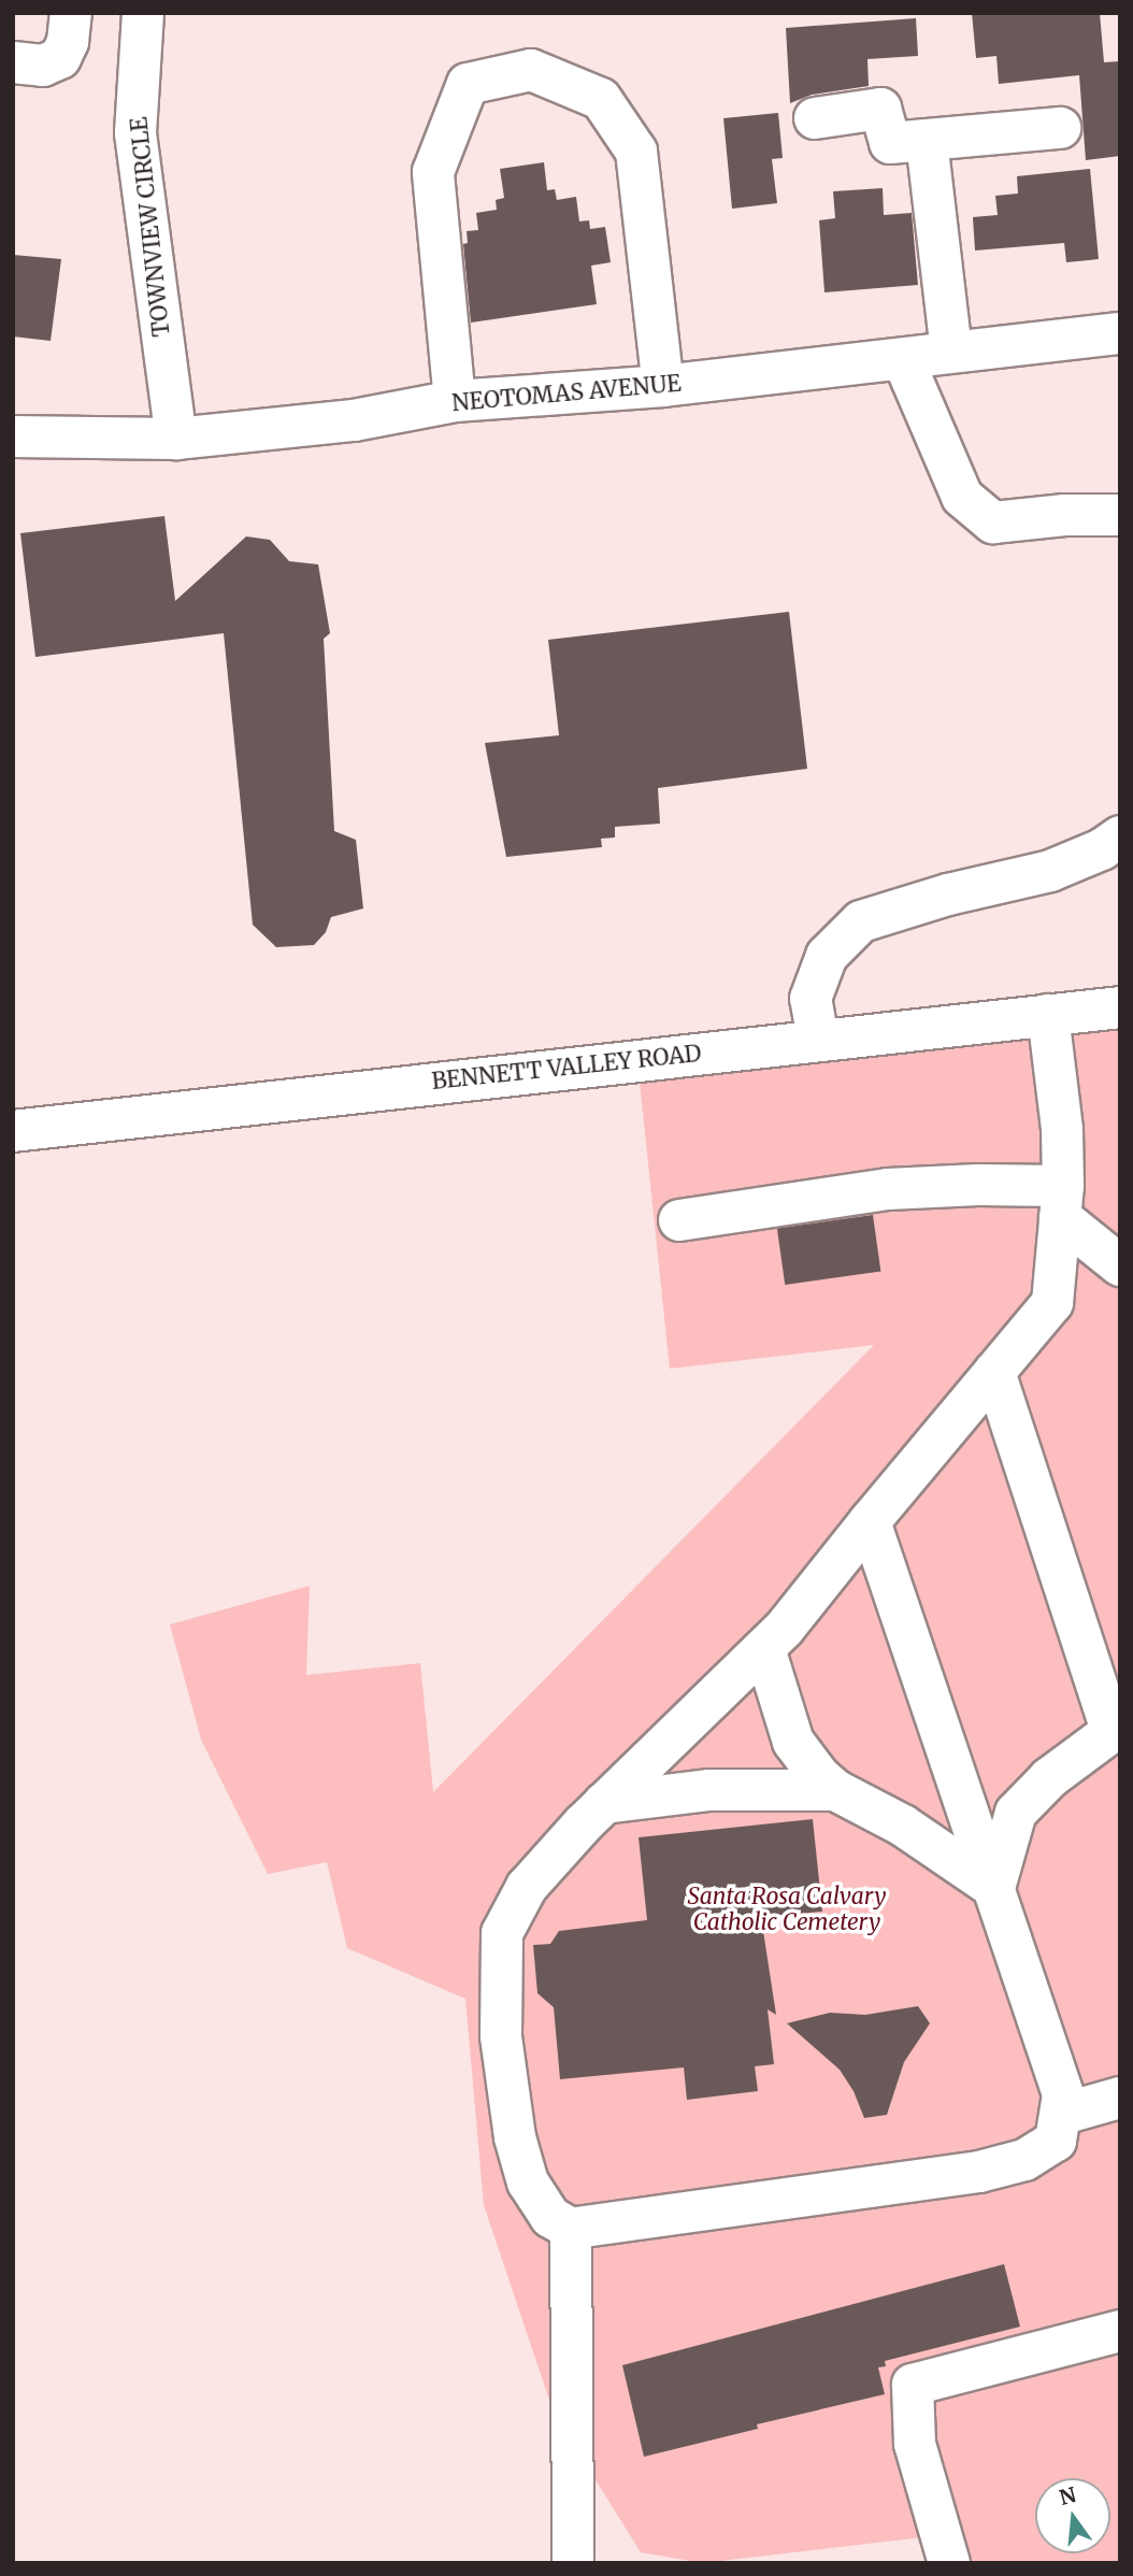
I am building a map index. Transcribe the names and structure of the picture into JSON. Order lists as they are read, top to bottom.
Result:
{
  "streets": {
    "street": ["TOWNVIEW CIRCLE", "NEOTOMAS AVENUE", "BENNETT VALLEY ROAD"]
  },
  "crossings": [
    ["TOWNVIEW CIRCLE", "NEOTOMAS AVENUE"]
  ],
  "parks": ["Santa Rosa Calvary Catholic Cemetery"],
  "north": "top"
}
